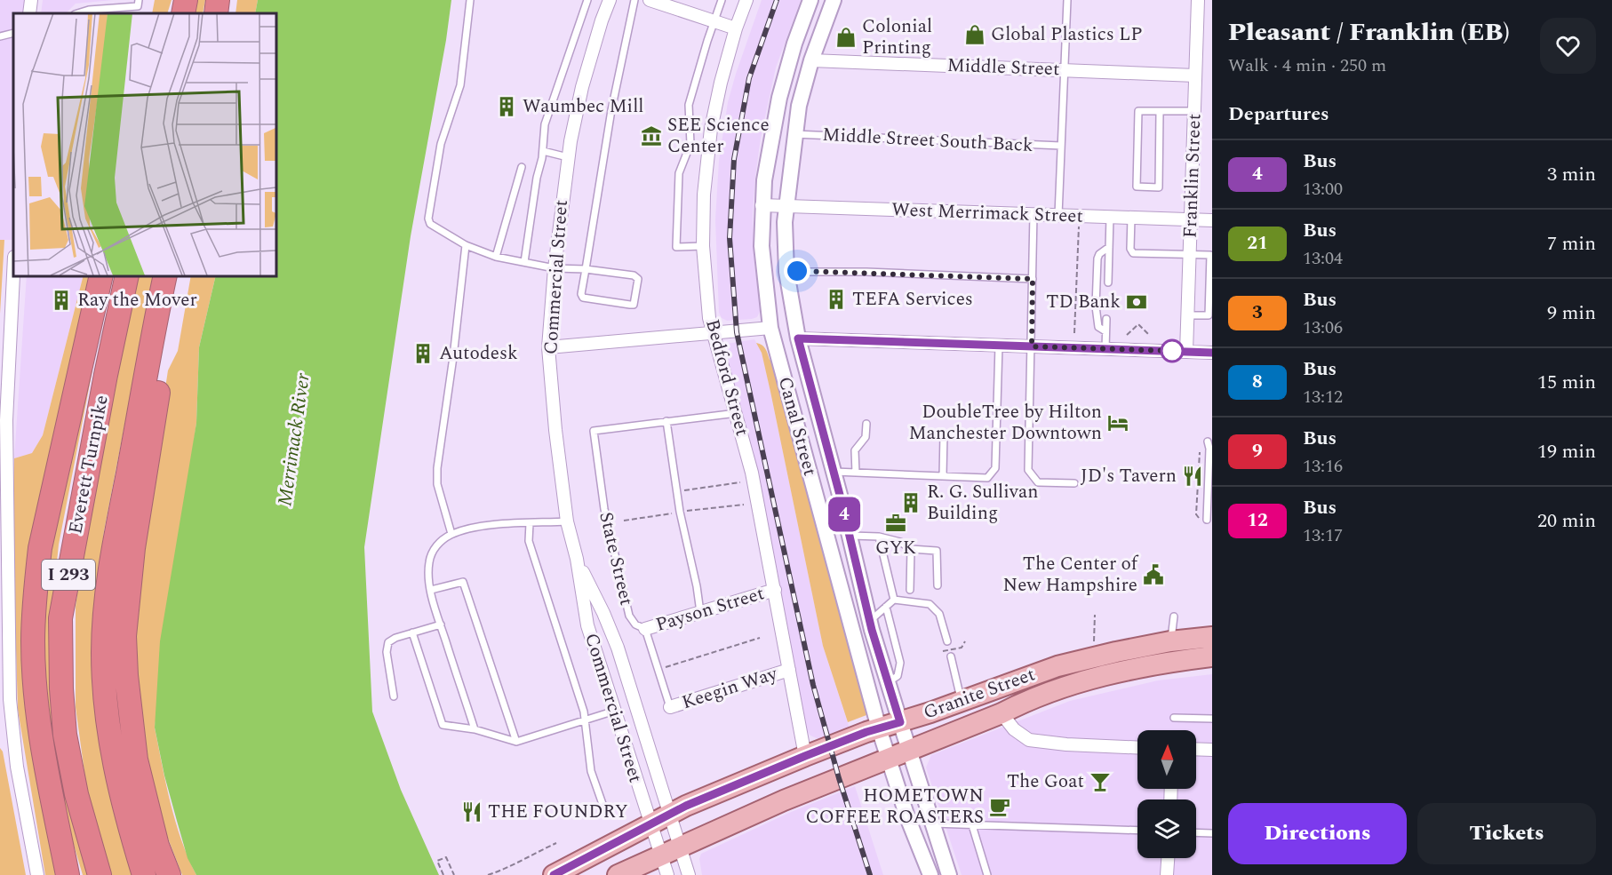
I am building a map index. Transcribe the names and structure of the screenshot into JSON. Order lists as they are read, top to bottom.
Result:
{
  "streets": {
    "highway": ["Everett Turnpike", "I 293"],
    "main road": ["Granite Street"],
    "street": [
      "Middle Street",
      "Franklin Street",
      "West Merrimack Street",
      "Commercial Street",
      "Bedford Street",
      "Canal Street",
      "Payson Street",
      "Keegin Way"
    ],
    "lane": ["Middle Street South Back", "State Street"]
  },
  "crossings": [
    ["Middle Street", "Franklin Street"],
    ["Middle Street", "Canal Street"],
    ["Middle Street South Back", "Canal Street"],
    ["Franklin Street", "West Merrimack Street"],
    ["West Merrimack Street", "Canal Street"],
    ["Commercial Street", "Granite Street"],
    ["Bedford Street", "Payson Street"],
    ["Bedford Street", "Keegin Way"],
    ["Bedford Street", "Granite Street"],
    ["Canal Street", "Granite Street"],
    ["State Street", "Payson Street"],
    ["State Street", "Keegin Way"]
  ],
  "water": ["Merrimack River"],
  "places": {
    "shop": ["Global Plastics LP", "Colonial Printing"],
    "building": [
      "Waumbec Mill",
      "TEFA Services",
      "Ray the Mover",
      "Autodesk",
      "R. G. Sullivan Building"
    ],
    "museum": ["SEE Science Center"],
    "bank": ["TD Bank"],
    "hotel": ["DoubleTree by Hilton Manchester Downtown"],
    "restaurant": ["JD's Tavern", "THE FOUNDRY"],
    "office": ["GYK"],
    "public building": ["The Center of New Hampshire"],
    "bar": ["The Goat"],
    "cafe": ["HOMETOWN COFFEE ROASTERS"]
  },
  "lines": ["bus line 4"],
  "north": "top",
  "page": {
    "on_map": "4",
    "heading": [
      ["Pleasant / Franklin (EB)", "Walk · 4 min · 250 m"],
      "Departures"
    ],
    "list": [
      {
        "mark": "4",
        "name": "Bus",
        "note": "13:00",
        "value": "3 min"
      },
      {
        "mark": "21",
        "name": "Bus",
        "note": "13:04",
        "value": "7 min"
      },
      {
        "mark": "3",
        "name": "Bus",
        "note": "13:06",
        "value": "9 min"
      },
      {
        "mark": "8",
        "name": "Bus",
        "note": "13:12",
        "value": "15 min"
      },
      {
        "mark": "9",
        "name": "Bus",
        "note": "13:16",
        "value": "19 min"
      },
      {
        "mark": "12",
        "name": "Bus",
        "note": "13:17",
        "value": "20 min"
      }
    ],
    "buttons": ["Directions", "Tickets"]
  }
}
